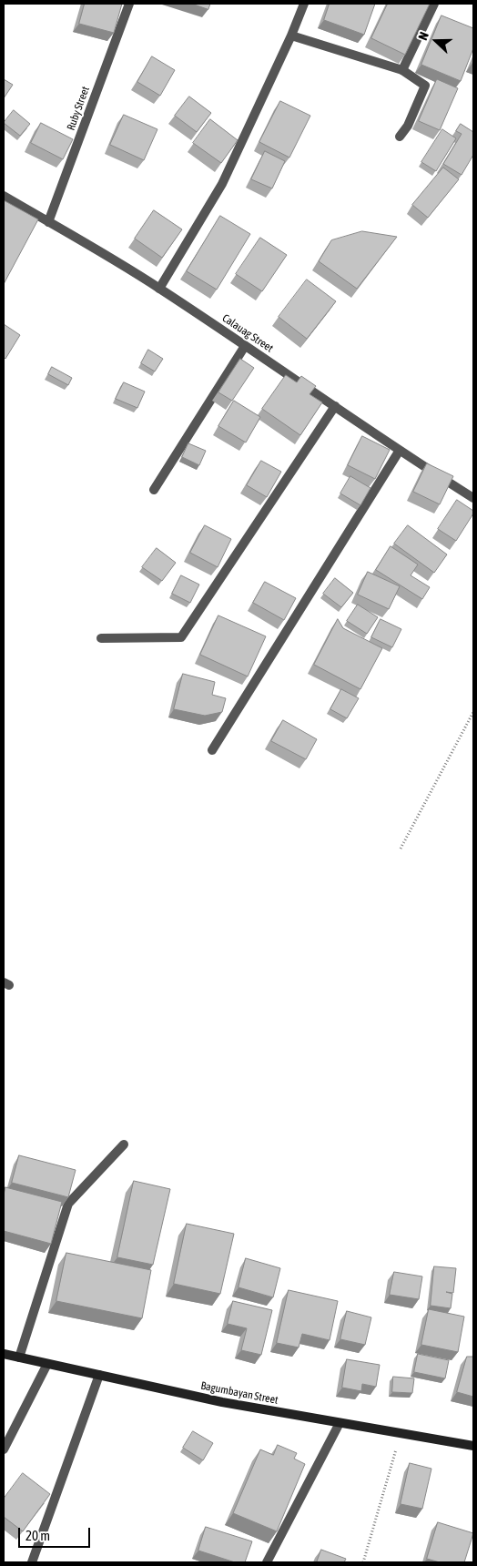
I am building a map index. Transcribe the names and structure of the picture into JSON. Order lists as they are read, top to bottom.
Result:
{
  "streets": {
    "main road": ["Bagumbayan Street"],
    "street": ["Ruby Street", "Calauag Street"]
  },
  "crossings": [
    ["Ruby Street", "Calauag Street"]
  ],
  "scale_bar": "20 m",
  "north": "left"
}
